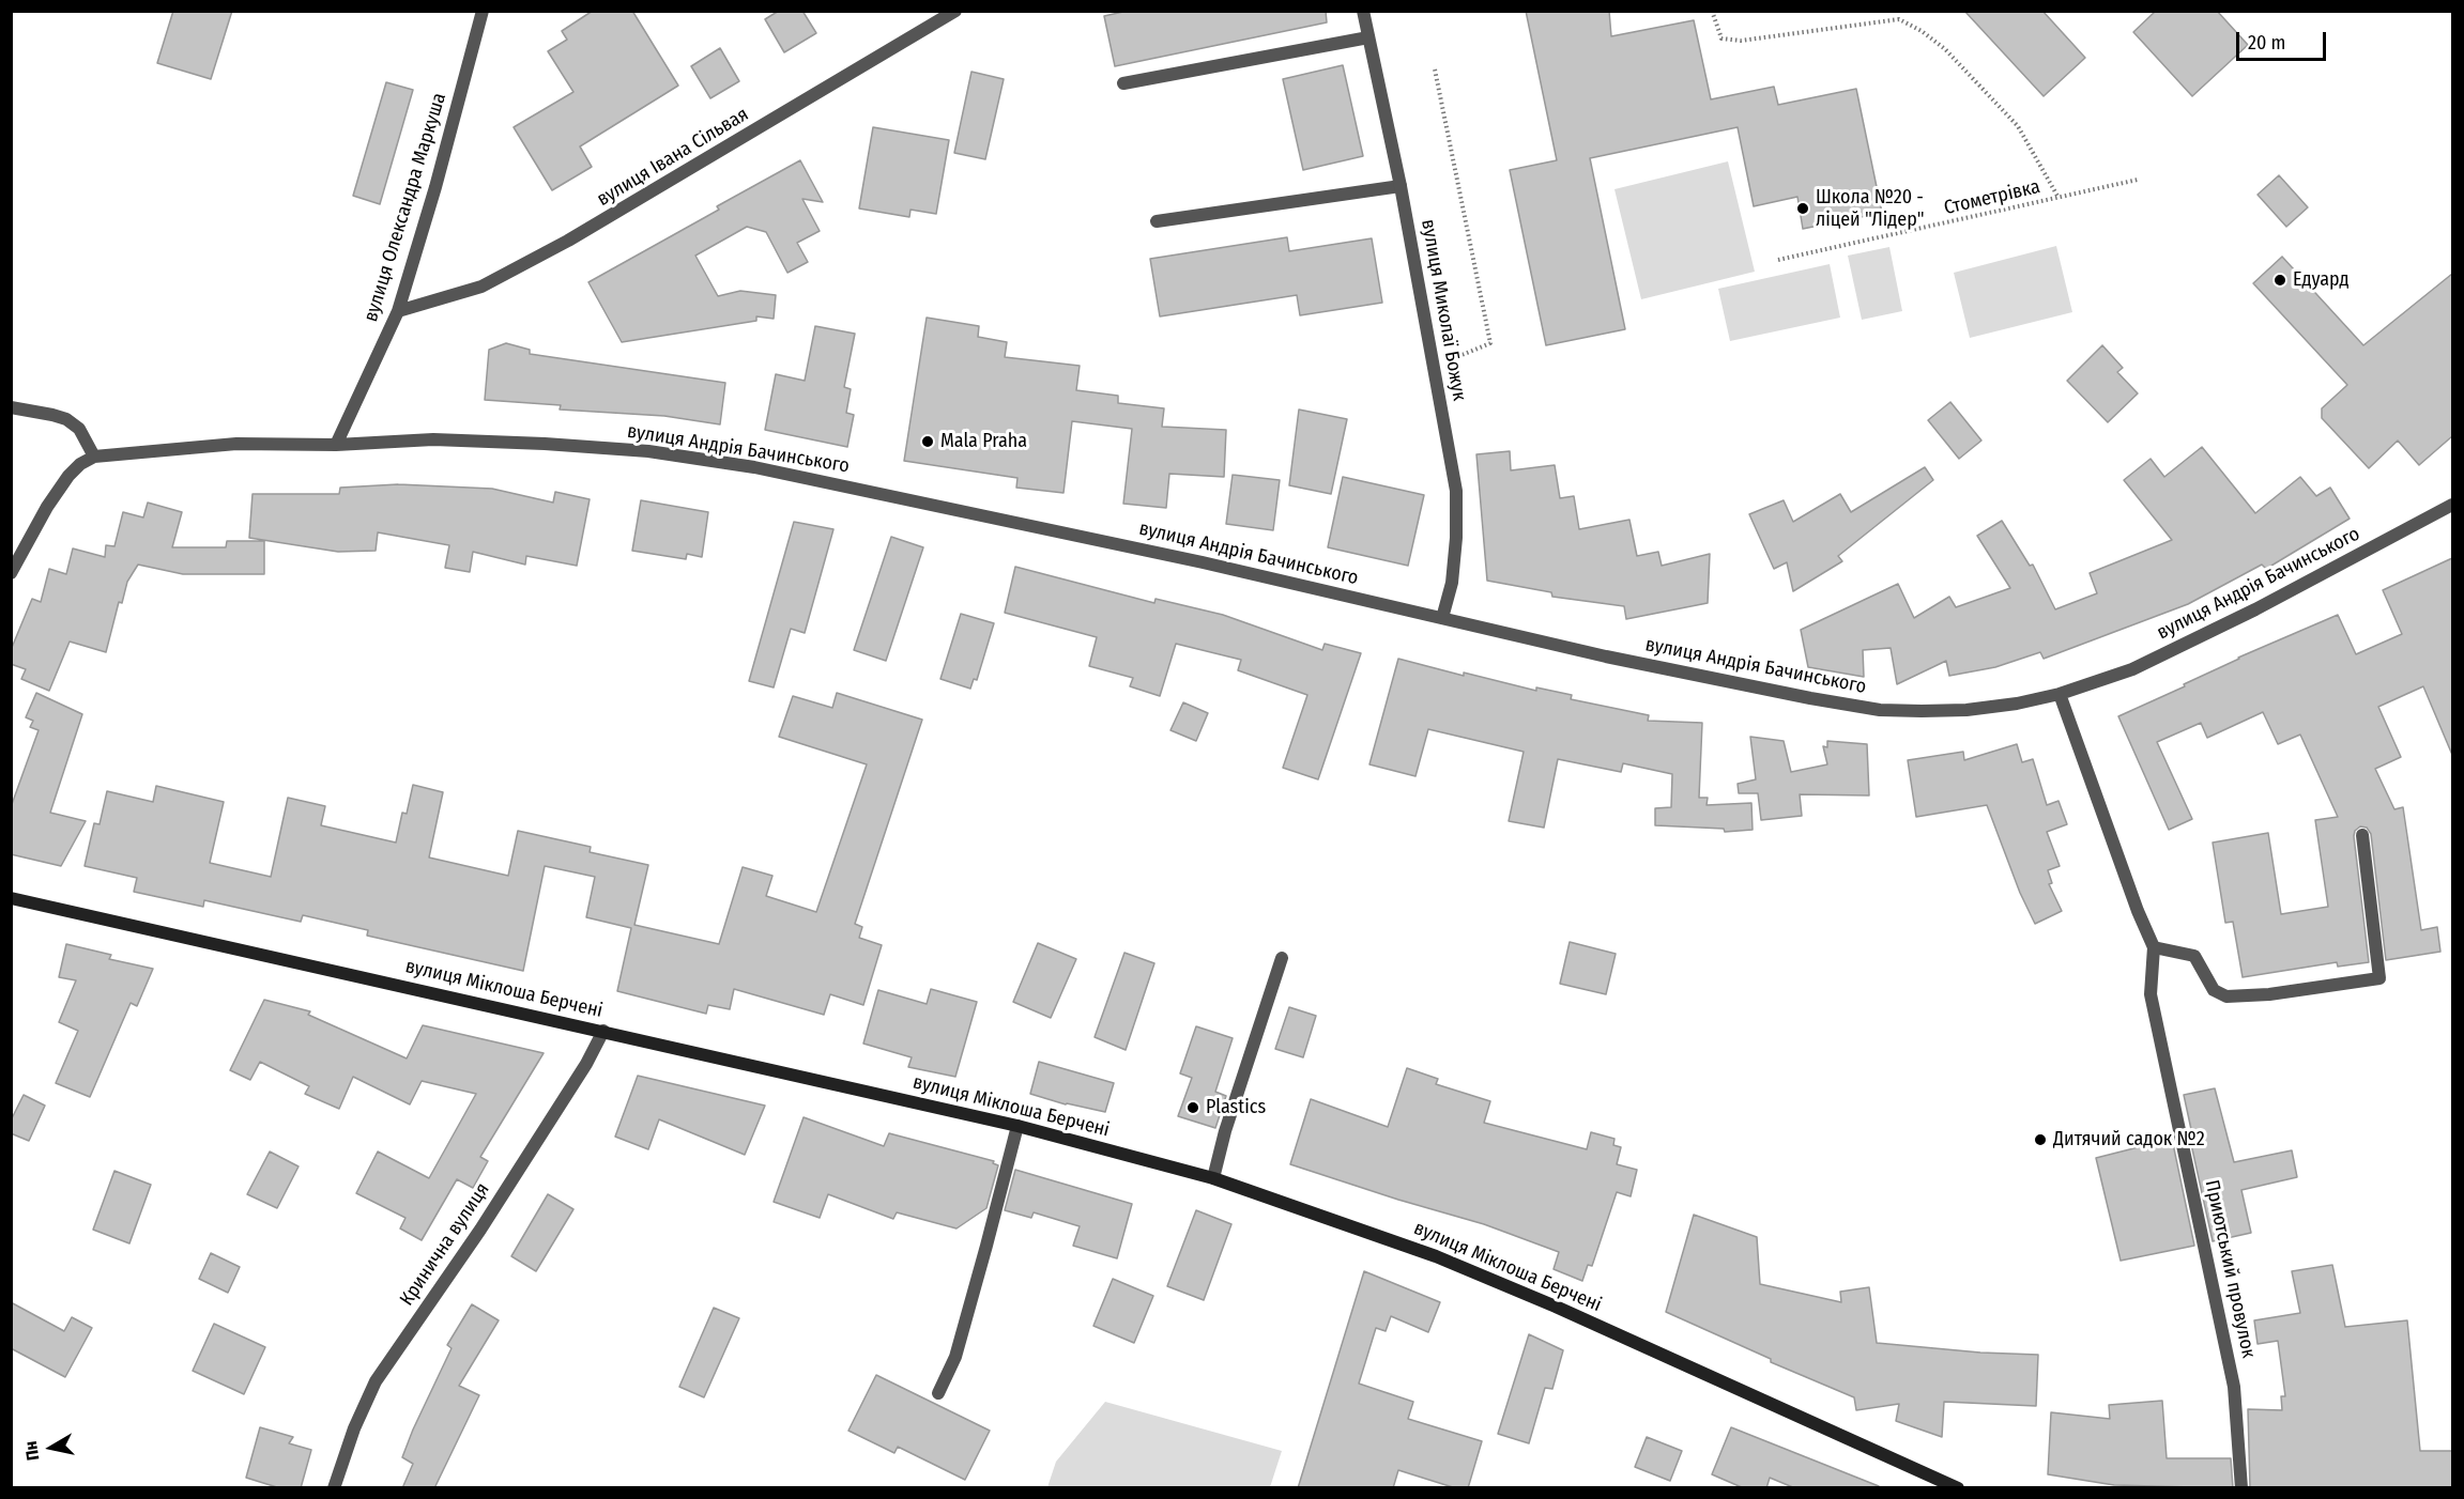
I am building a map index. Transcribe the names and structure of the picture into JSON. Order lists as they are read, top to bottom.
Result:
{
  "streets": {
    "street": [
      "вулиця Івана Сільвая",
      "вулиця Олександра Маркуша",
      "вулиця Миколаї Божук",
      "вулиця Андрія Бачинського",
      "вулиця Міклоша Берчені",
      "Кринична вулиця",
      "Приютський провулок"
    ],
    "path": ["Стометрівка"]
  },
  "crossings": [
    ["вулиця Івана Сільвая", "вулиця Олександра Маркуша"],
    ["вулиця Олександра Маркуша", "вулиця Андрія Бачинського"],
    ["вулиця Миколаї Божук", "вулиця Андрія Бачинського"],
    ["вулиця Андрія Бачинського", "Приютський провулок"],
    ["вулиця Міклоша Берчені", "Кринична вулиця"]
  ],
  "places": [
    "Школа №20 - ліцей \"Лідер\"",
    "Едуард",
    "Mala Praha",
    "Plastics",
    "Дитячий садок №2"
  ],
  "scale_bar": "20 m",
  "north": "left"
}
